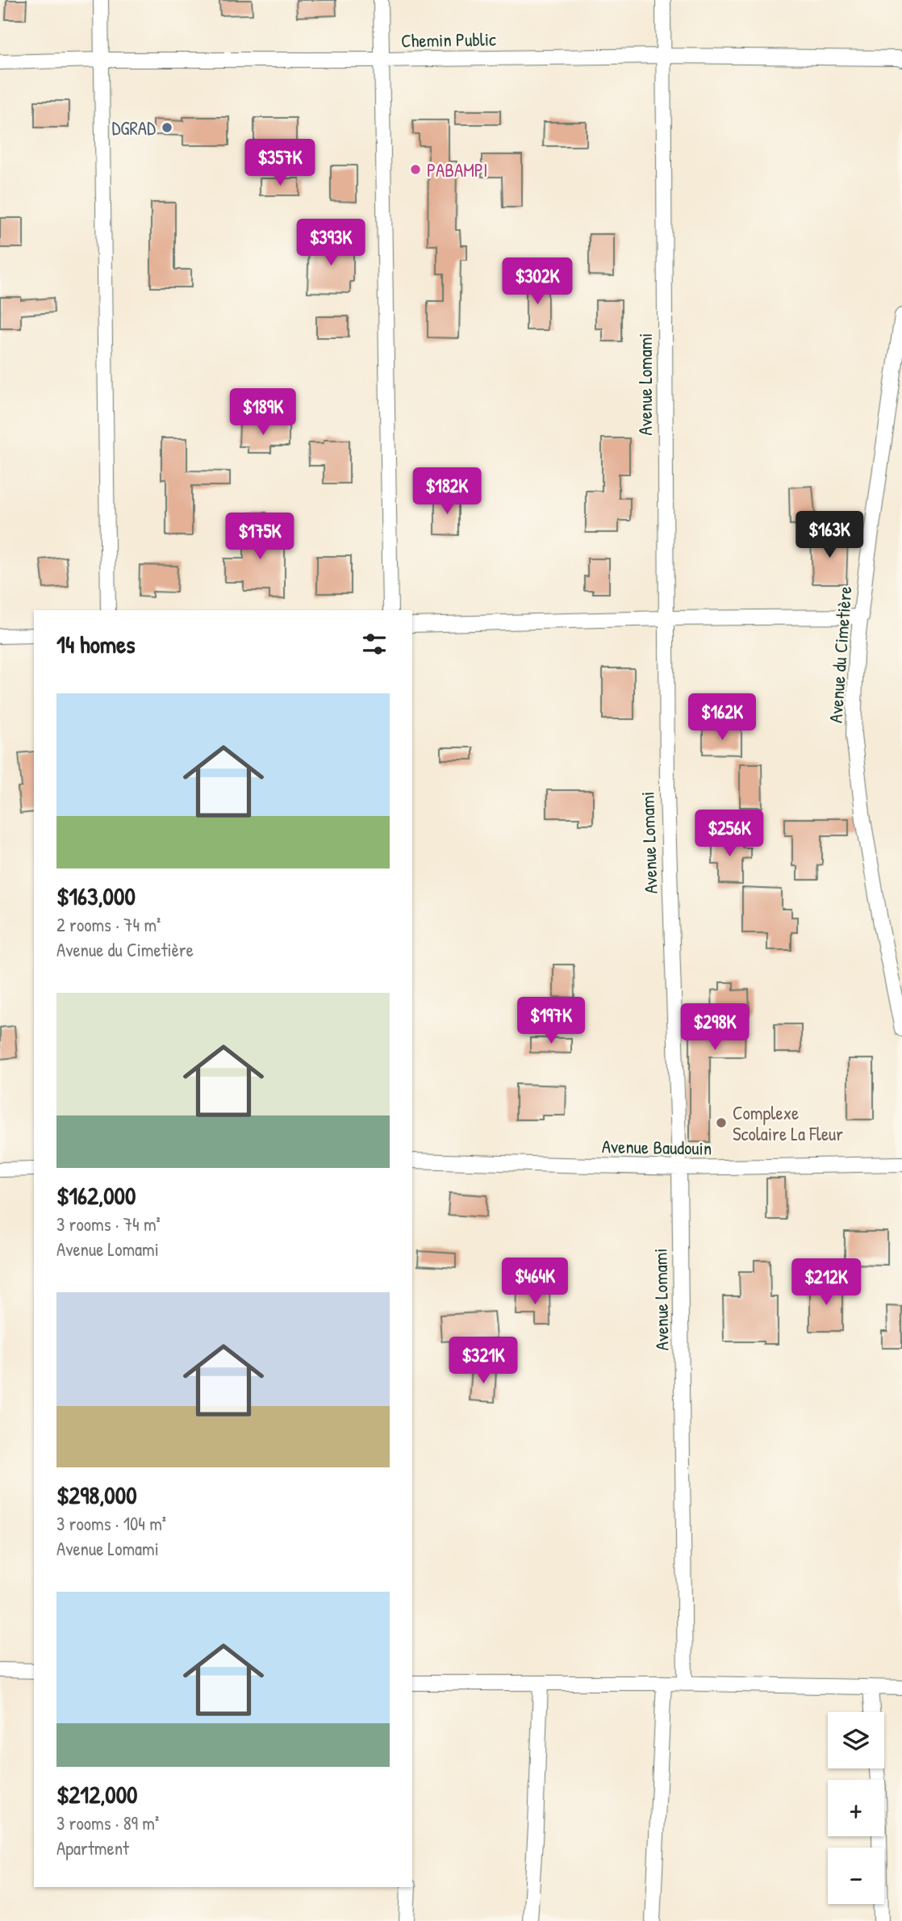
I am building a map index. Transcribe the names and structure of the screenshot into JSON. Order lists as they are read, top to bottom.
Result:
{
  "streets": {
    "street": [
      "Chemin Public",
      "Avenue Lomami",
      "Avenue du Cimetière",
      "Avenue Baudouin"
    ]
  },
  "crossings": [
    ["Chemin Public", "Avenue Lomami"],
    ["Avenue Lomami", "Avenue Baudouin"]
  ],
  "places": ["DGRAD", "PABAMPI", "Complexe Scolaire La Fleur"],
  "page": {
    "price": [
      "$357K",
      "$393K",
      "$302K",
      "$189K",
      "$182K",
      "$163K",
      "$175K",
      "$162K",
      "$256K",
      "$197K",
      "$298K",
      "$464K",
      "$212K",
      "$321K"
    ],
    "heading": "14 homes",
    "list": [
      {
        "name": "$163,000",
        "note": "2 rooms · 74 m² · Avenue du Cimetière"
      },
      {
        "name": "$162,000",
        "note": "3 rooms · 74 m² · Avenue Lomami"
      },
      {
        "name": "$298,000",
        "note": "3 rooms · 104 m² · Avenue Lomami"
      },
      {
        "name": "$212,000",
        "note": "3 rooms · 89 m² · Apartment"
      }
    ],
    "map_buttons": ["+", "−"]
  }
}
